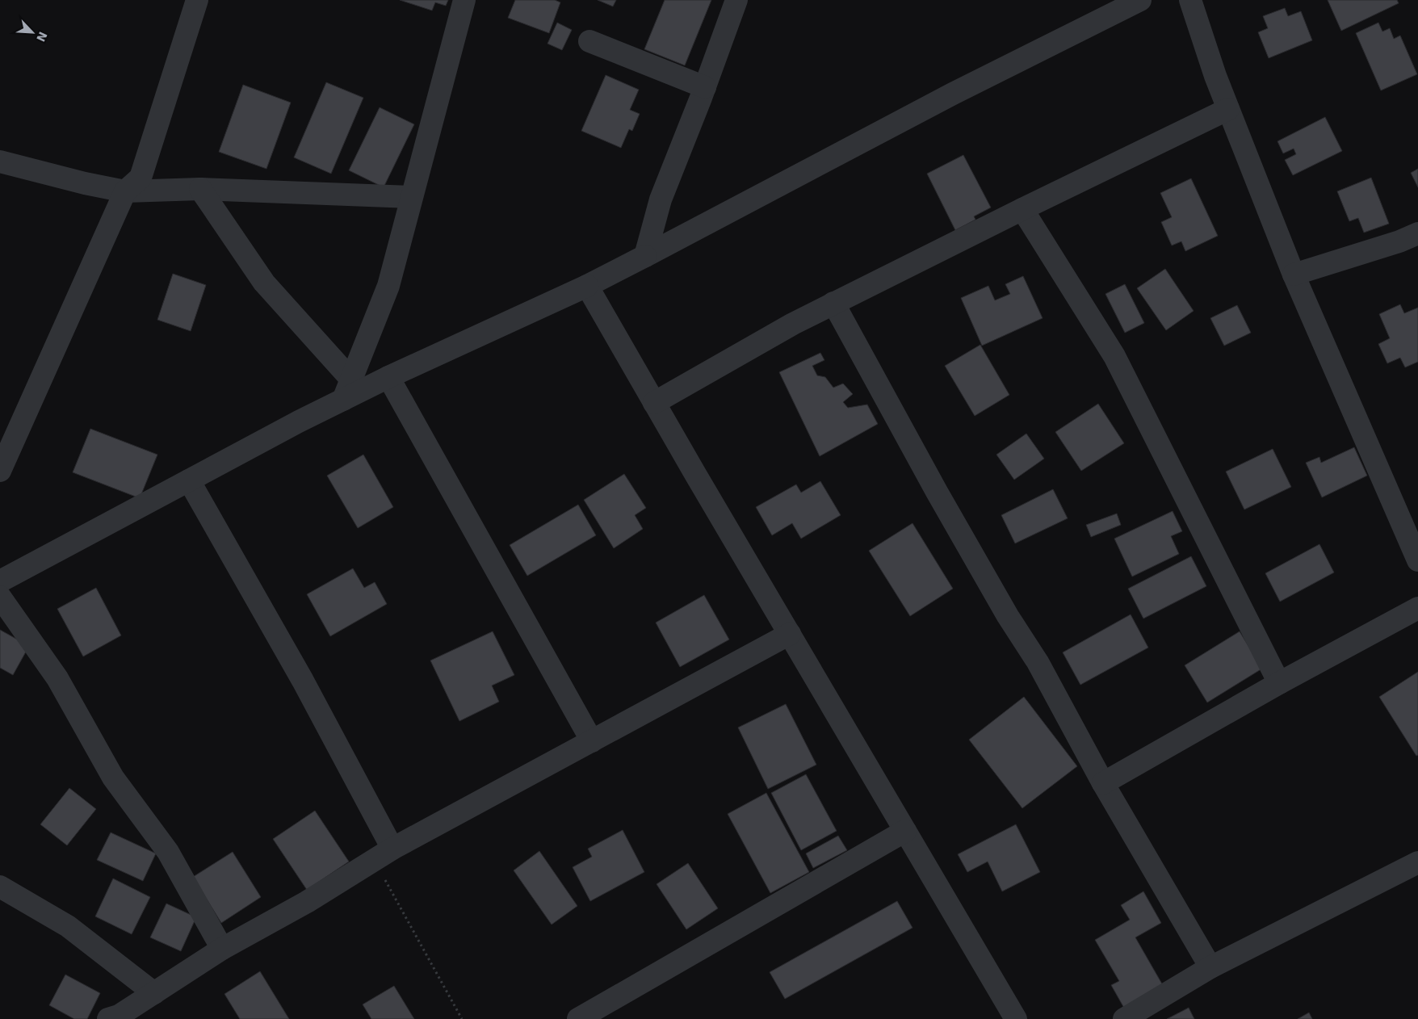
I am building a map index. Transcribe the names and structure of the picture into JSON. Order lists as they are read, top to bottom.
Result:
{
  "north": "bottom right"
}
